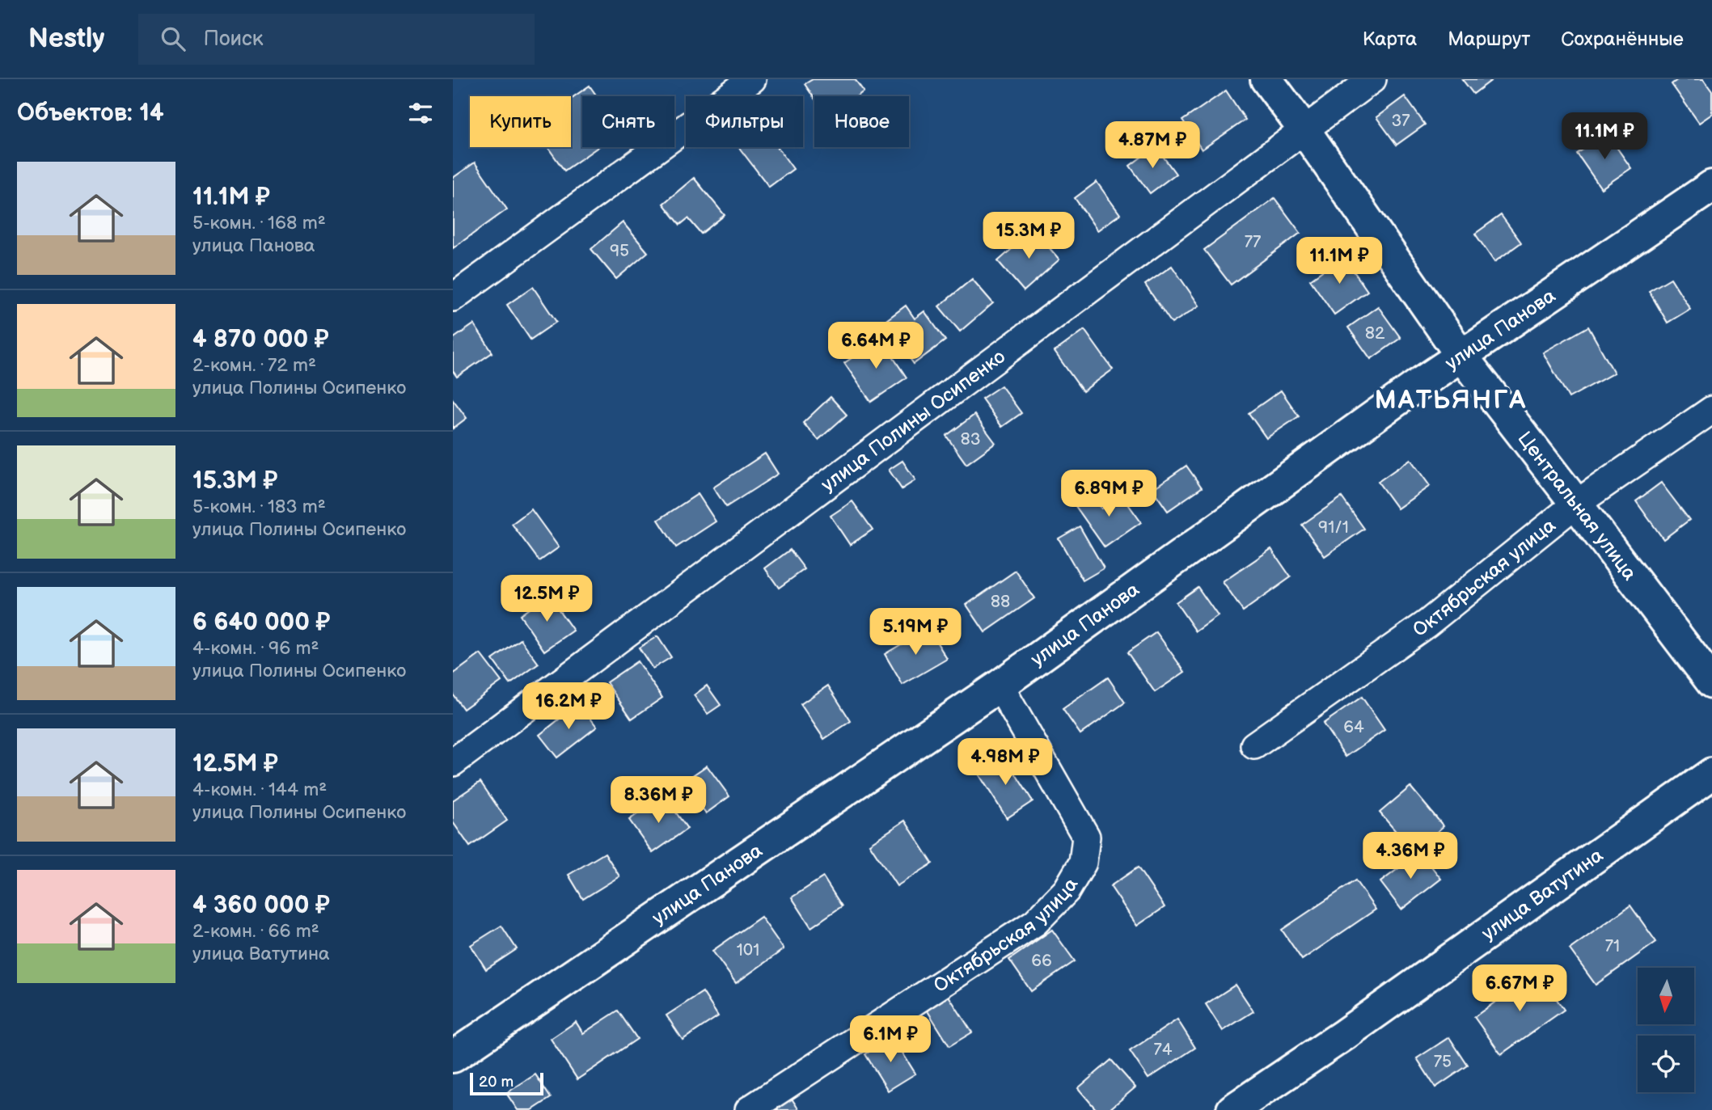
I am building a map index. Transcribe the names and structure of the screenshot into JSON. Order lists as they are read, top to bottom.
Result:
{
  "streets": {
    "main road": ["улица Панова", "Центральная улица", "улица Ватутина"],
    "street": ["улица Полины Осипенко", "Октябрьская улица"]
  },
  "crossings": [
    ["улица Панова", "Центральная улица"],
    ["улица Панова", "Октябрьская улица"],
    ["улица Полины Осипенко", "Центральная улица"],
    ["Центральная улица", "Октябрьская улица"]
  ],
  "districts": ["МАТЬЯНГА"],
  "house_numbers": [
    "37",
    "77",
    "95",
    "82",
    "83",
    "91/1",
    "88",
    "64",
    "71",
    "101",
    "66",
    "74",
    "75"
  ],
  "scale_bar": "20 m",
  "north": "bottom",
  "page": {
    "header": "Nestly",
    "search": "Поиск",
    "nav": ["Карта", "Маршрут", "Сохранённые"],
    "heading": "Объектов: 14",
    "chip": [
      "Купить",
      "Снять",
      "Фильтры",
      "Новое"
    ],
    "price": [
      "11.1M ₽",
      "4.87M ₽",
      "15.3M ₽",
      "11.1M ₽",
      "6.64M ₽",
      "6.89M ₽",
      "12.5M ₽",
      "5.19M ₽",
      "16.2M ₽",
      "4.98M ₽",
      "8.36M ₽",
      "4.36M ₽",
      "6.67M ₽",
      "6.1M ₽"
    ],
    "list": [
      {
        "name": "11.1M ₽",
        "note": "5-комн. · 168 m² · улица Панова"
      },
      {
        "name": "4 870 000 ₽",
        "note": "2-комн. · 72 m² · улица Полины Осипенко"
      },
      {
        "name": "15.3M ₽",
        "note": "5-комн. · 183 m² · улица Полины Осипенко"
      },
      {
        "name": "6 640 000 ₽",
        "note": "4-комн. · 96 m² · улица Полины Осипенко"
      },
      {
        "name": "12.5M ₽",
        "note": "4-комн. · 144 m² · улица Полины Осипенко"
      },
      {
        "name": "4 360 000 ₽",
        "note": "2-комн. · 66 m² · улица Ватутина"
      }
    ],
    "scale": "20 m"
  }
}
